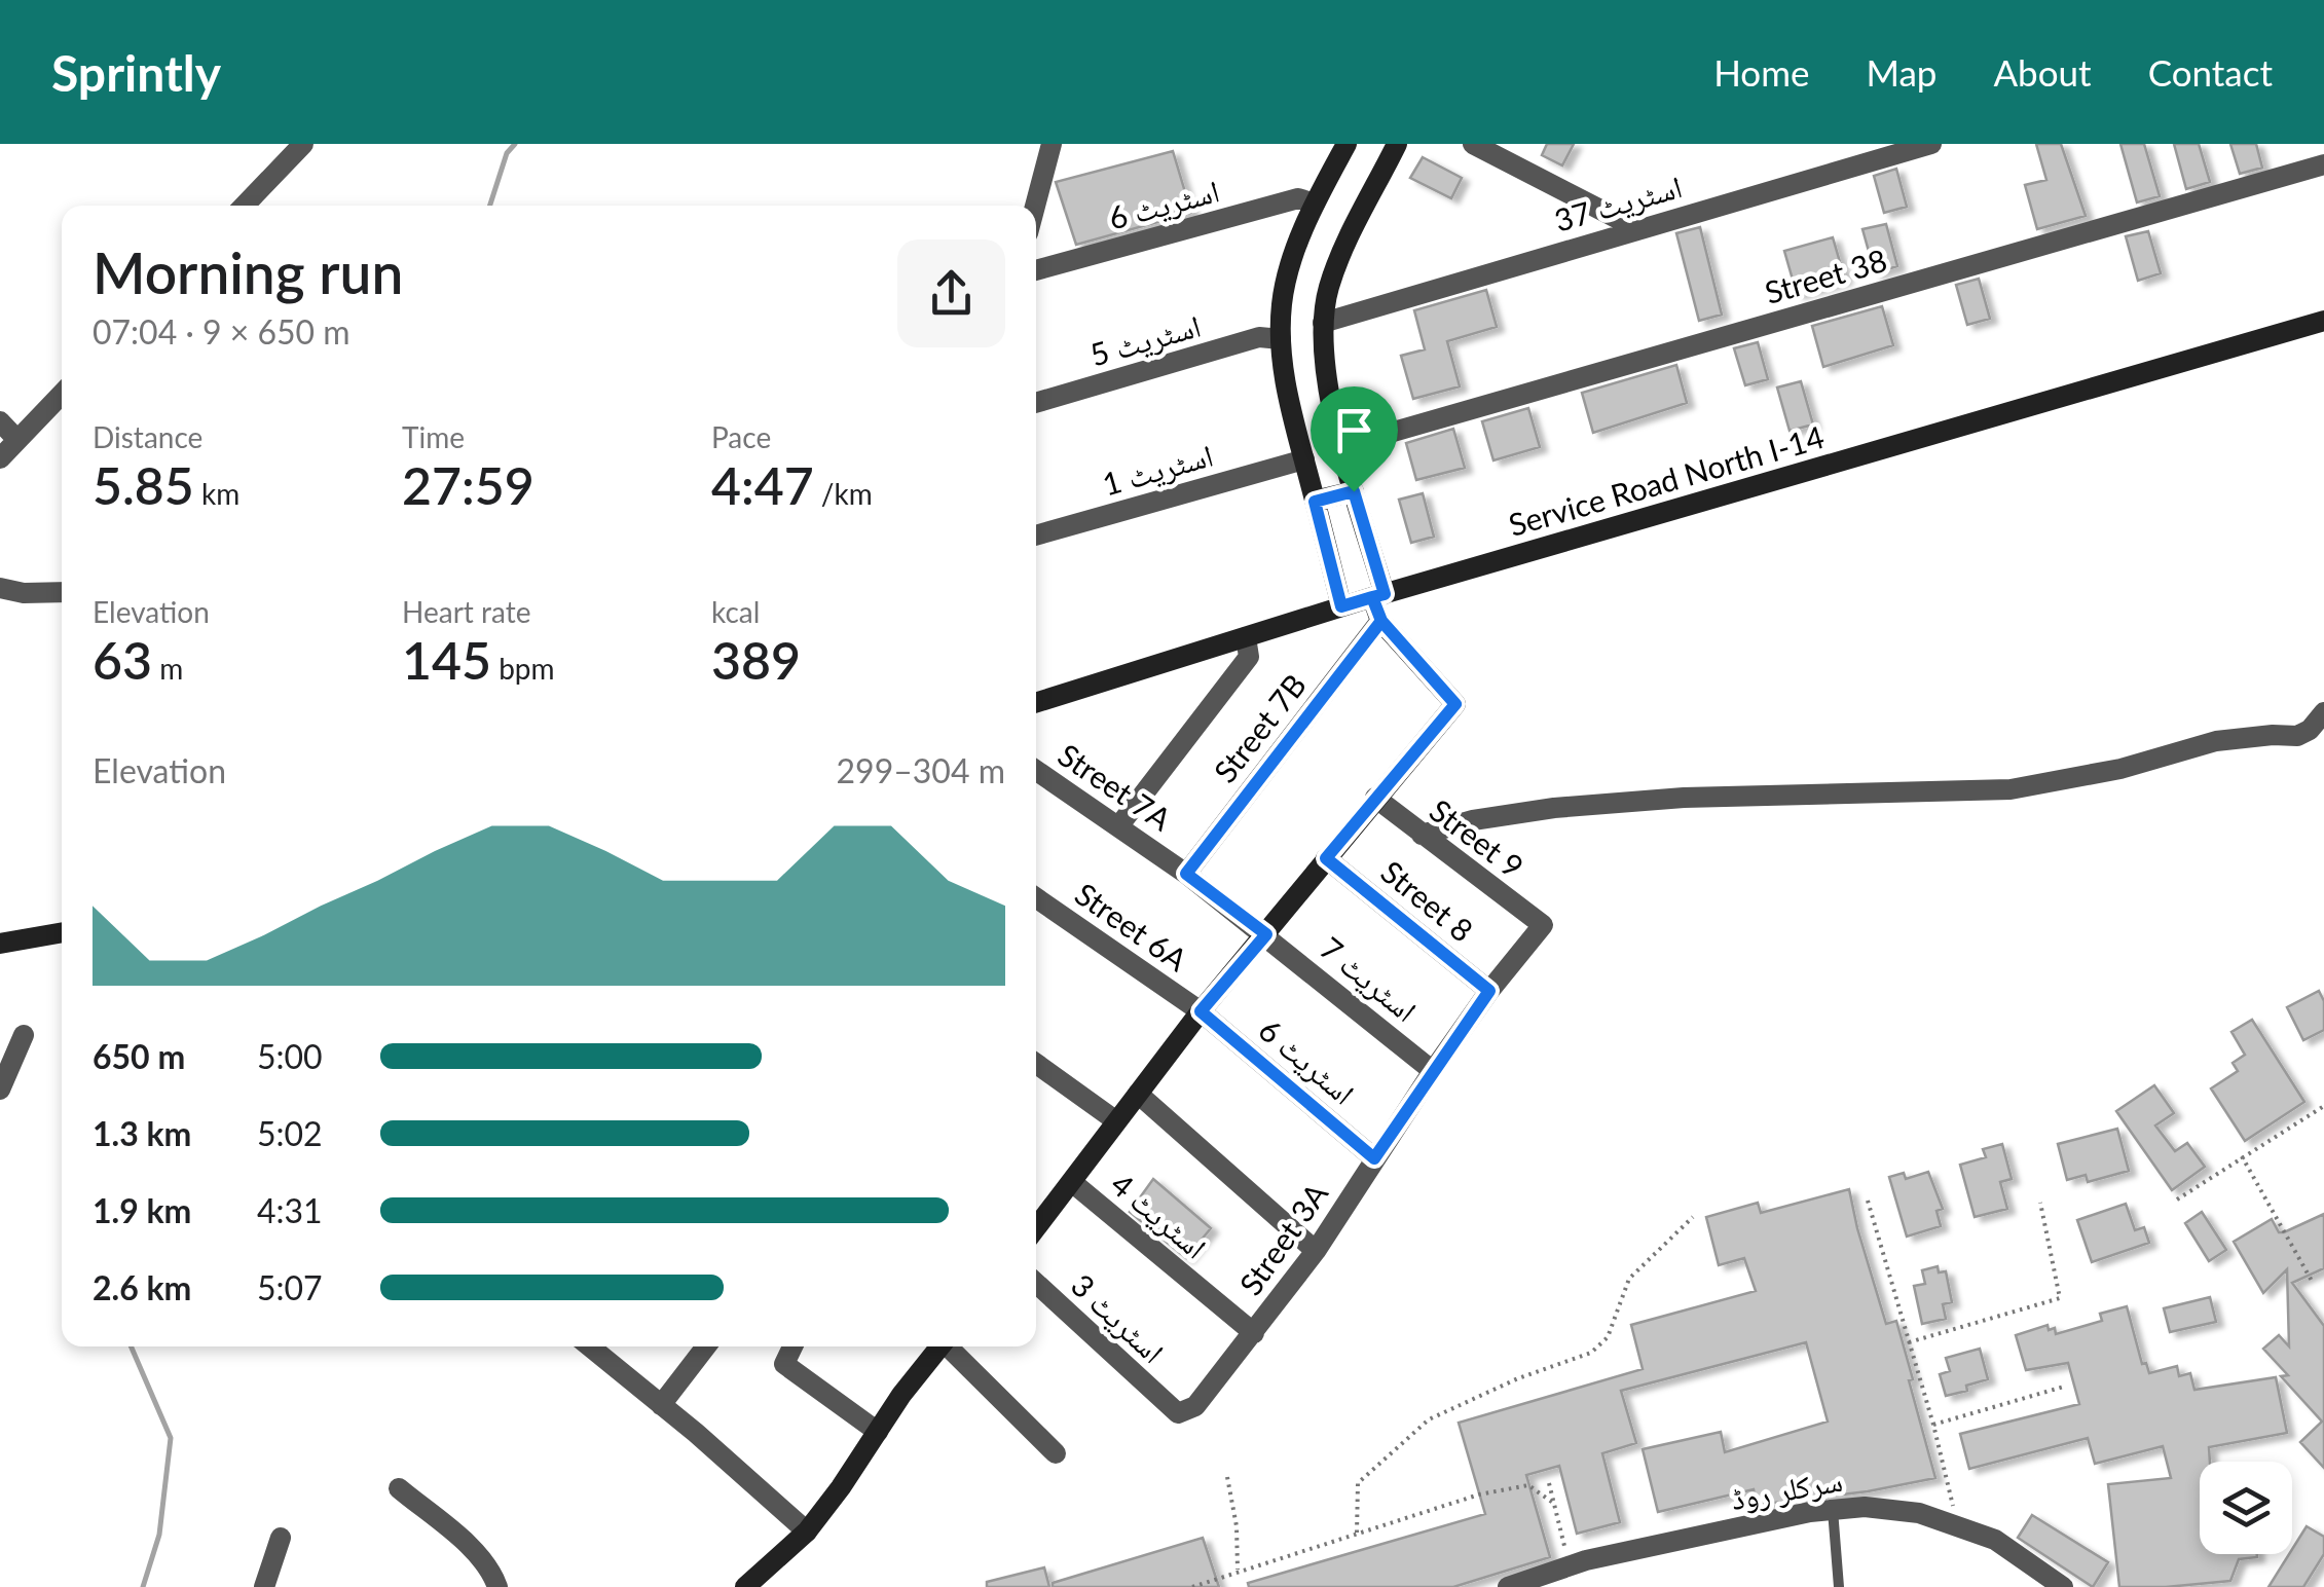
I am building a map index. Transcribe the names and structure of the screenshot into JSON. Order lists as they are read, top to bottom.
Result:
{
  "streets": {
    "main road": ["Service Road North I-14"],
    "street": [
      "اسٹریٹ 37",
      "اسٹریٹ 6",
      "Street 38",
      "اسٹریٹ 5",
      "اسٹریٹ 1",
      "Street 7B",
      "Street 7A",
      "Street 9",
      "Street 8",
      "Street 6A",
      "اسٹریٹ 7",
      "اسٹریٹ 4",
      "Street 3A",
      "اسٹریٹ 3",
      "سرکلر روڈ"
    ]
  },
  "crossings": [
    ["اسٹریٹ 6", "Street 6A"],
    ["اسٹریٹ 6", "Street 3A"],
    ["Street 7B", "Street 7A"],
    ["Street 7A", "اسٹریٹ 7"],
    ["Street 9", "Street 3A"],
    ["Street 8", "Street 3A"],
    ["اسٹریٹ 7", "Street 3A"],
    ["اسٹریٹ 4", "Street 3A"],
    ["Street 3A", "اسٹریٹ 3"]
  ],
  "page": {
    "header": "Sprintly",
    "nav": [
      "Home",
      "Map",
      "About",
      "Contact"
    ],
    "heading": ["Morning run", "07:04 · 9 × 650 m"],
    "stats": [
      ["Distance", "5.85 km"],
      ["Time", "27:59"],
      ["Pace", "4:47 /km"],
      ["Elevation", "63 m"],
      ["Heart rate", "145 bpm"],
      ["kcal", "389"]
    ],
    "chart": ["Elevation", "299–304 m"],
    "list": [
      {
        "name": "650 m",
        "note": "5:00"
      },
      {
        "name": "1.3 km",
        "note": "5:02"
      },
      {
        "name": "1.9 km",
        "note": "4:31"
      },
      {
        "name": "2.6 km",
        "note": "5:07"
      }
    ]
  }
}
